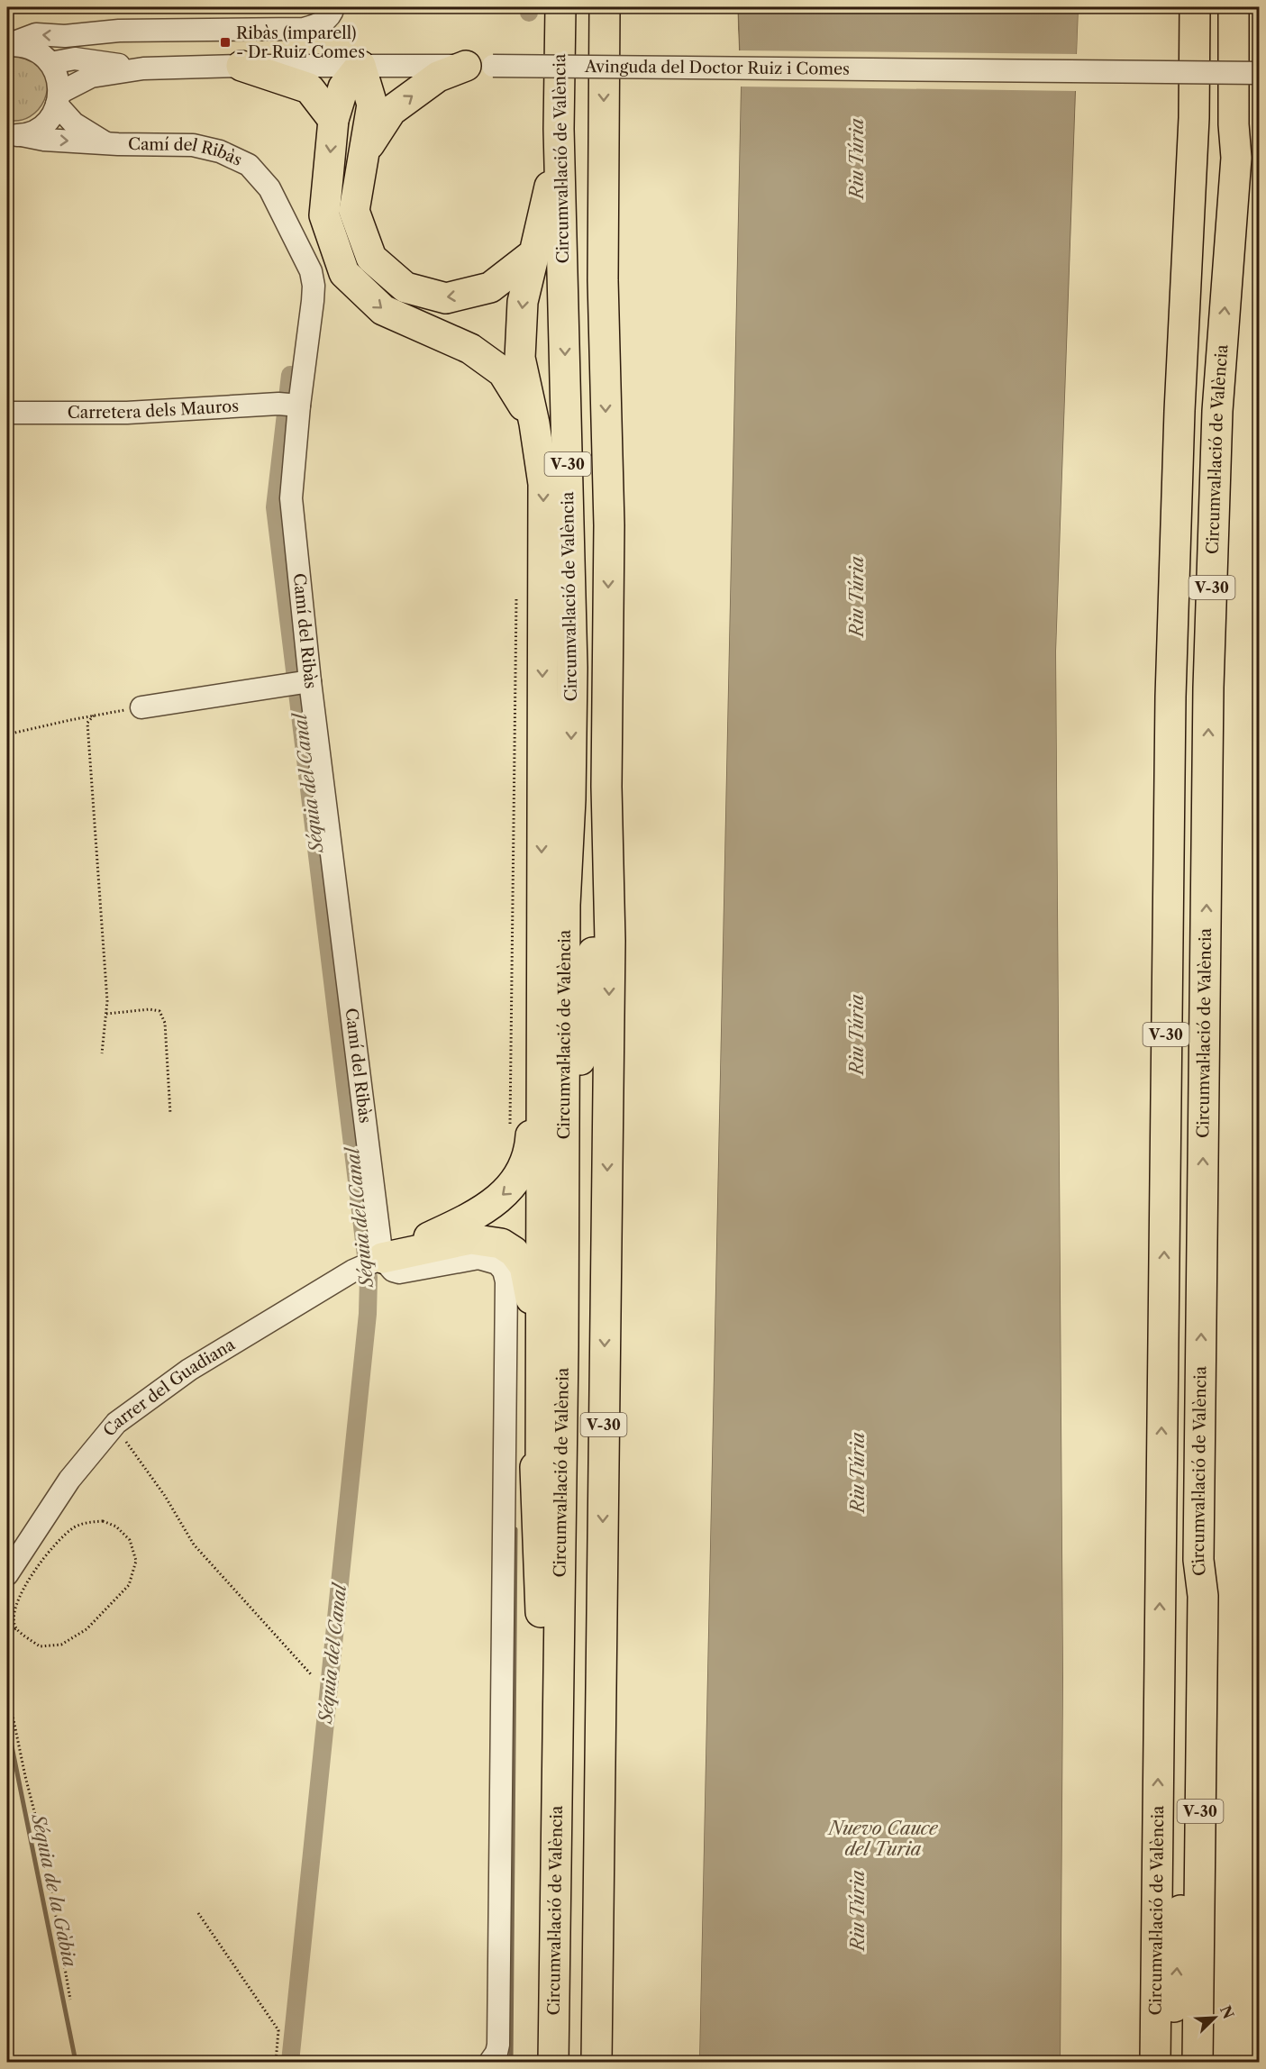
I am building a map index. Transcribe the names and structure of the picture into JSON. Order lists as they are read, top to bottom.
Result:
{
  "streets": {
    "highway": ["Circumval·lació de València", "V-30"],
    "street": [
      "Avinguda del Doctor Ruiz i Comes",
      "Camí del Ribàs",
      "Carretera dels Mauros",
      "Carrer del Guadiana"
    ]
  },
  "crossings": [
    ["Avinguda del Doctor Ruiz i Comes", "Camí del Ribàs"],
    ["Camí del Ribàs", "Carretera dels Mauros"],
    ["Camí del Ribàs", "Carrer del Guadiana"]
  ],
  "water": [
    "Riu Túria",
    "Séquia del Canal",
    "Nuevo Cauce del Turia",
    "Séquia de la Gàbia"
  ],
  "places": {
    "transit": ["Ribàs (imparell) - Dr Ruiz Comes"]
  },
  "north": "top right"
}
